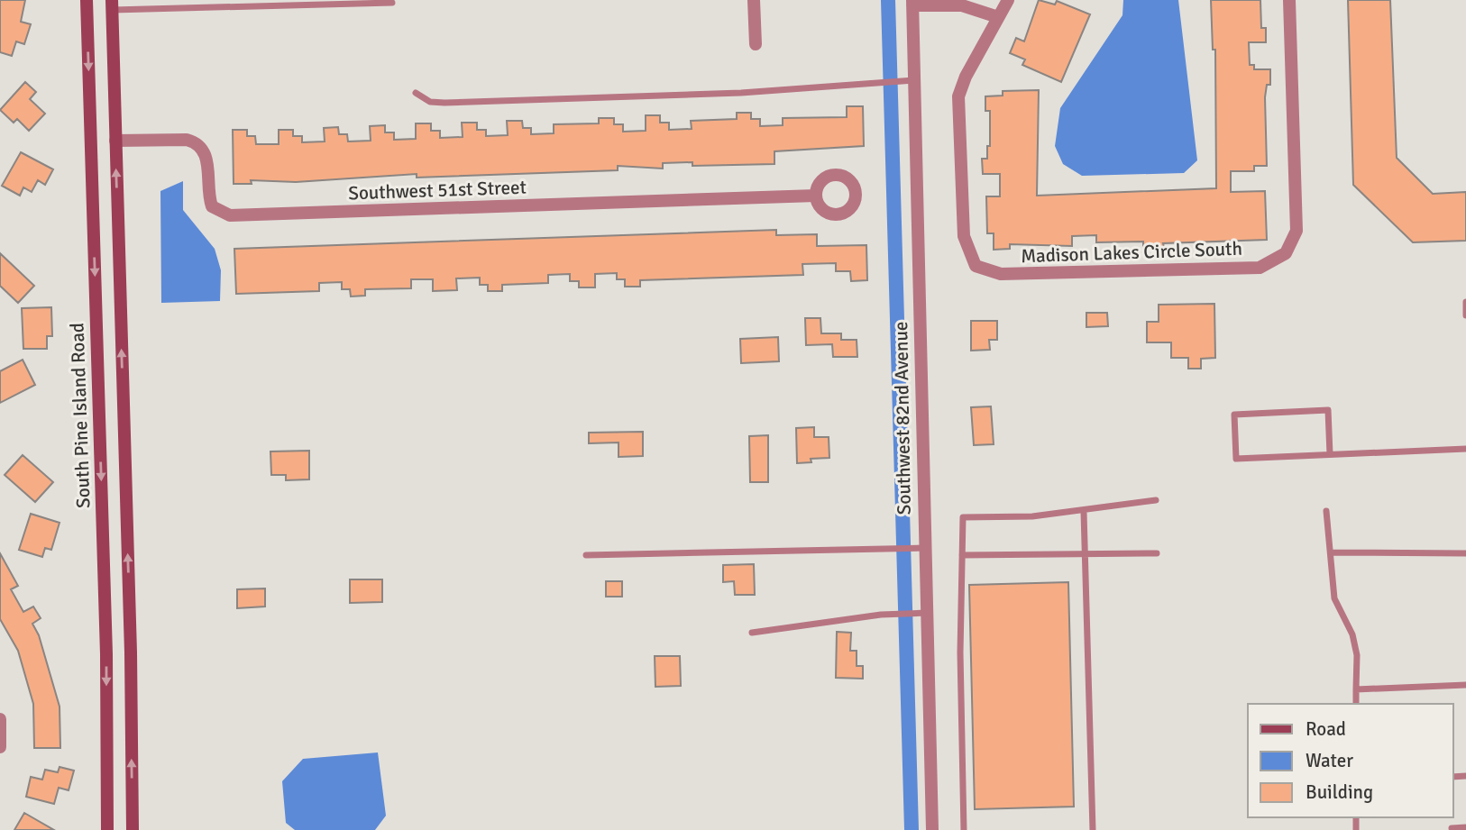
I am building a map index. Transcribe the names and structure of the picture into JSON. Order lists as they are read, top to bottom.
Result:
{
  "streets": {
    "main road": ["South Pine Island Road"],
    "street": ["Southwest 51st Street", "Madison Lakes Circle South", "Southwest 82nd Avenue"]
  },
  "crossings": [
    ["Madison Lakes Circle South", "Southwest 82nd Avenue"]
  ],
  "legend": ["Road", "Water", "Building"]
}
